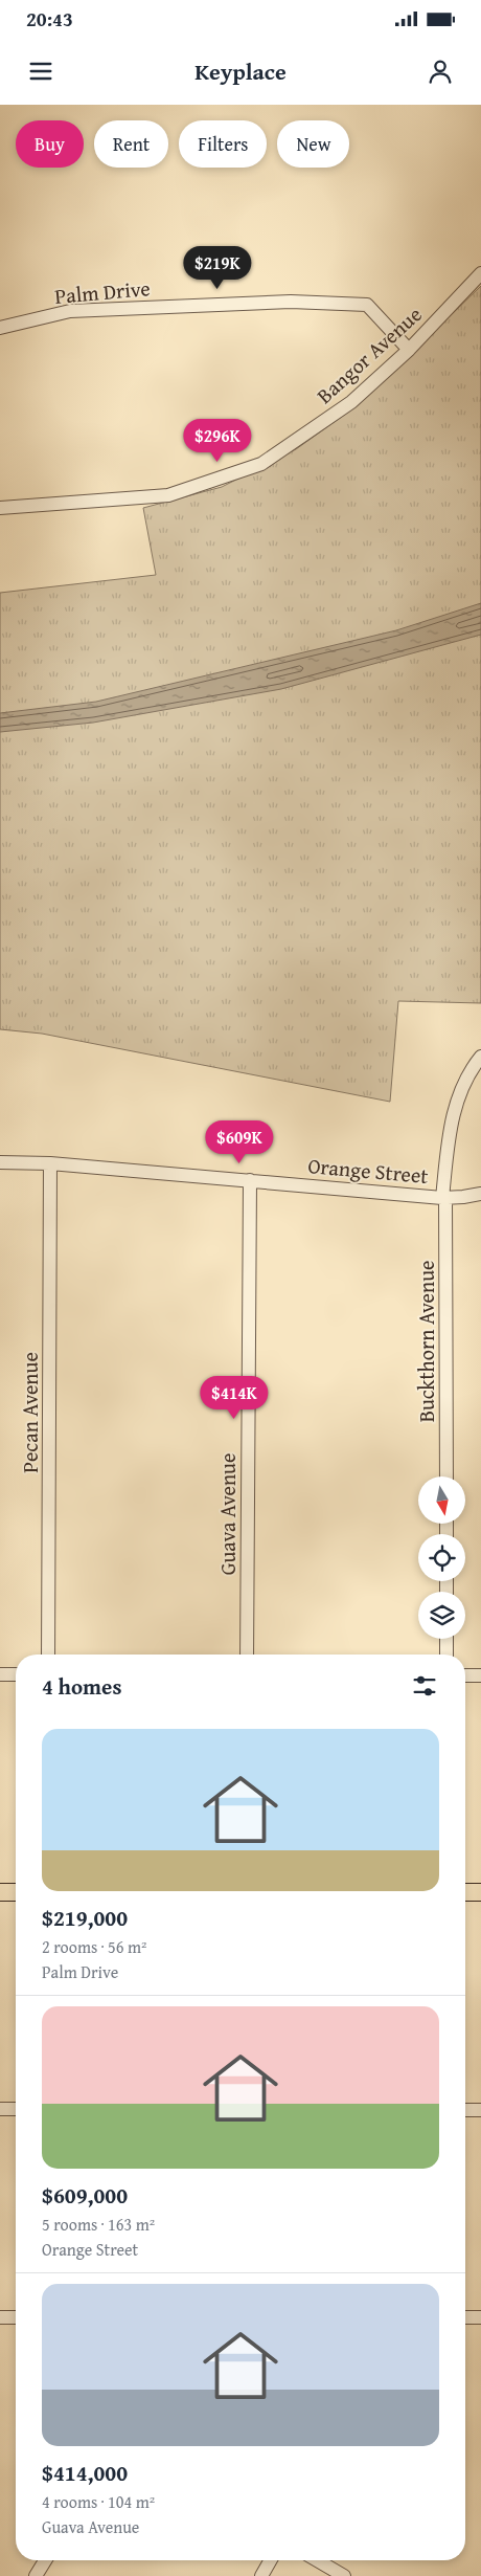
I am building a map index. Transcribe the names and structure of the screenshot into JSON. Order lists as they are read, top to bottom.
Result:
{
  "streets": {
    "street": [
      "Palm Drive",
      "Bangor Avenue",
      "Orange Street",
      "Buckthorn Avenue",
      "Pecan Avenue",
      "Guava Avenue"
    ]
  },
  "crossings": [
    ["Palm Drive", "Bangor Avenue"],
    ["Orange Street", "Buckthorn Avenue"],
    ["Orange Street", "Pecan Avenue"],
    ["Orange Street", "Guava Avenue"]
  ],
  "north": "bottom",
  "page": {
    "status": "20:43",
    "header": "Keyplace",
    "chip": [
      "Buy",
      "Rent",
      "Filters",
      "New"
    ],
    "price": [
      "$219K",
      "$296K",
      "$609K",
      "$414K"
    ],
    "heading": "4 homes",
    "list": [
      {
        "name": "$219,000",
        "note": "2 rooms · 56 m² · Palm Drive"
      },
      {
        "name": "$609,000",
        "note": "5 rooms · 163 m² · Orange Street"
      },
      {
        "name": "$414,000",
        "note": "4 rooms · 104 m² · Guava Avenue"
      }
    ]
  }
}
